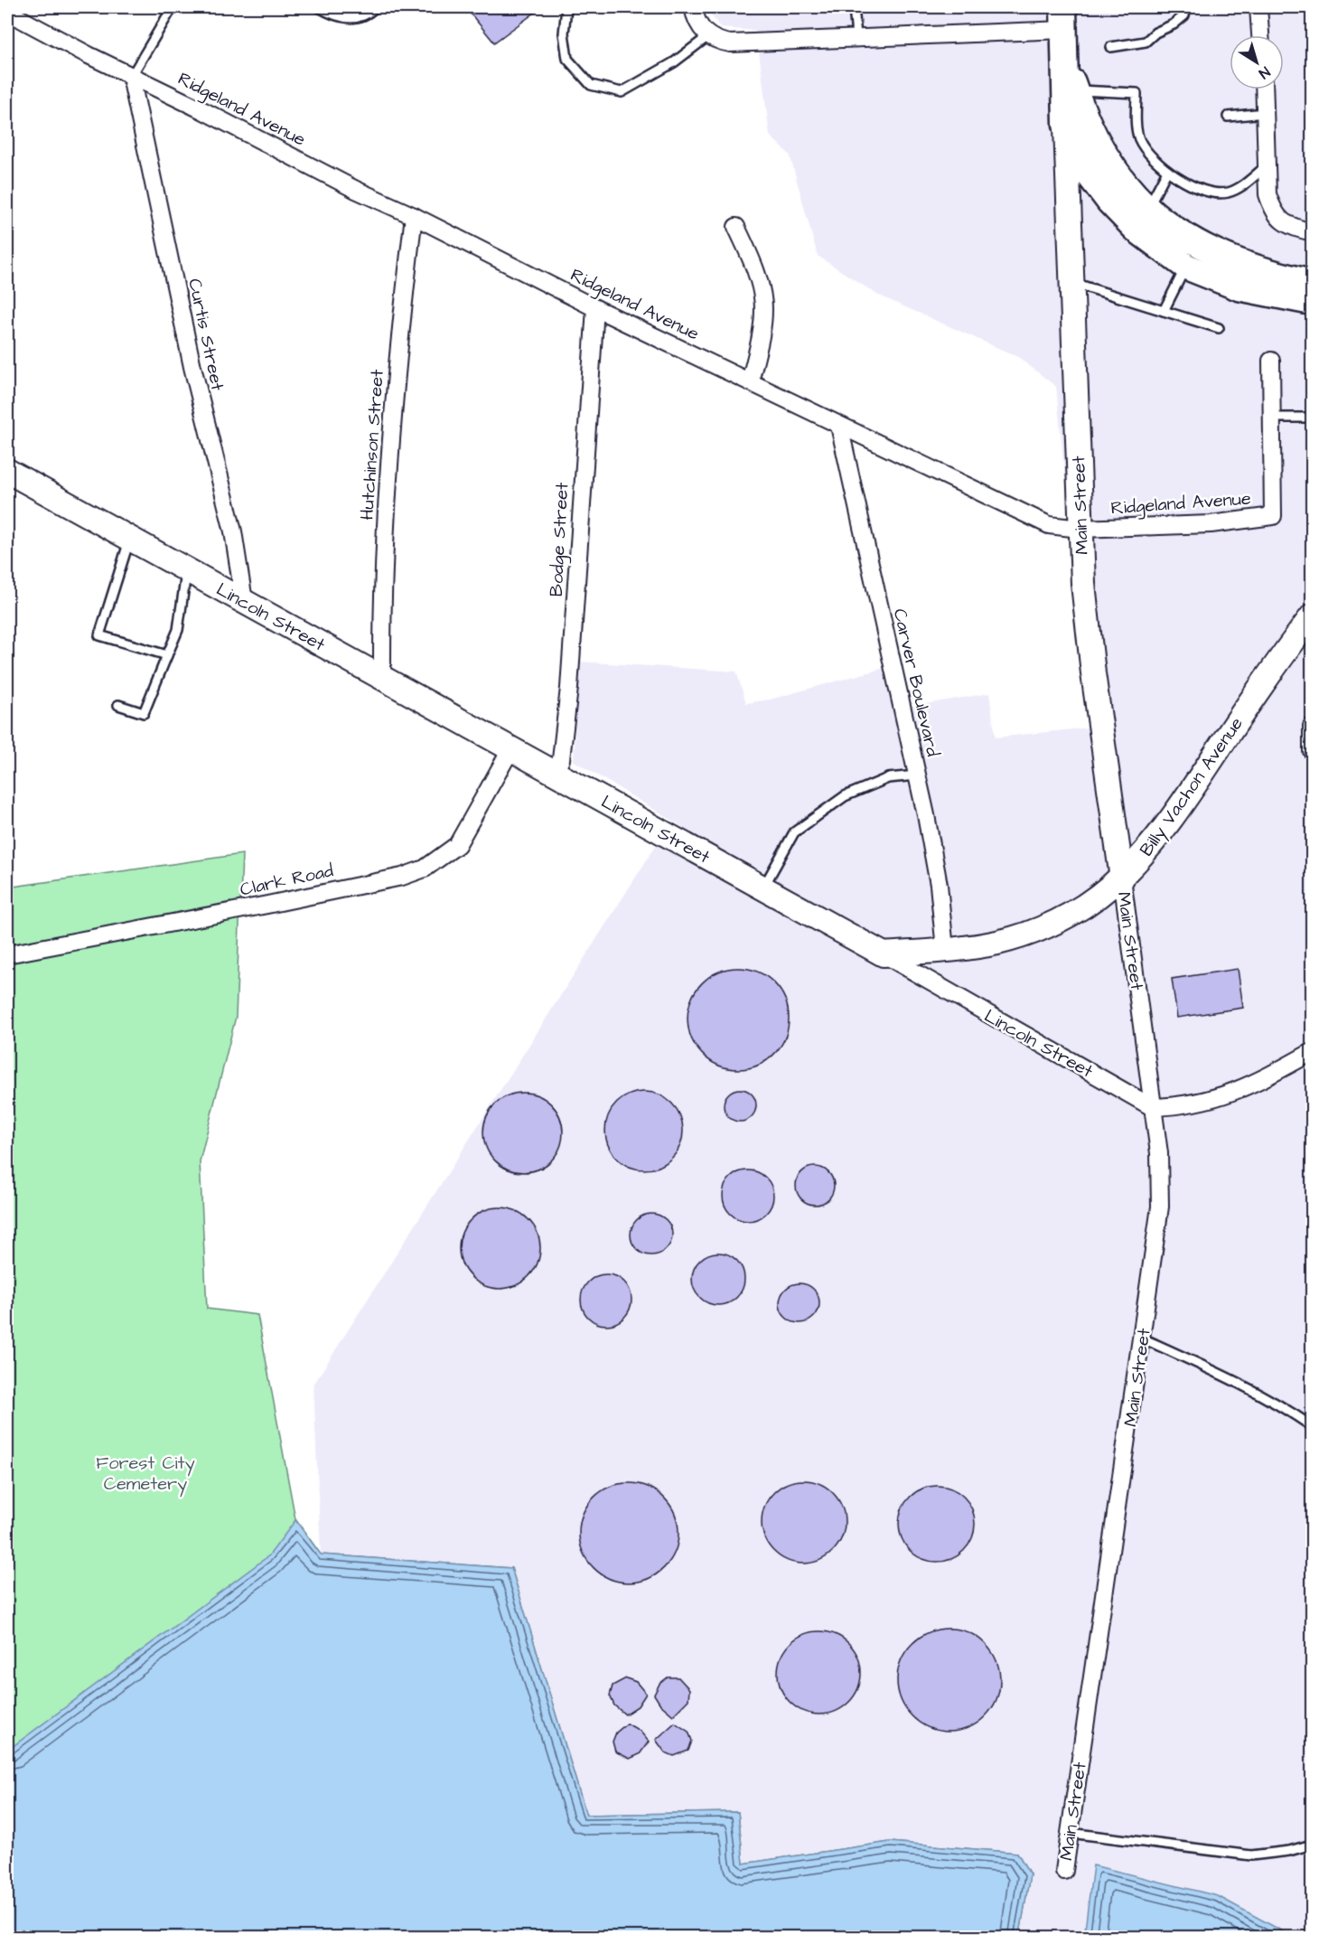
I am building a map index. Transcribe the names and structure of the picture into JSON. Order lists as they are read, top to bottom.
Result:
{
  "streets": {
    "main road": ["Main Street", "Lincoln Street", "Billy Vachon Avenue"],
    "street": [
      "Ridgeland Avenue",
      "Curtis Street",
      "Hutchinson Street",
      "Bodge Street",
      "Carver Boulevard",
      "Clark Road"
    ]
  },
  "crossings": [
    ["Ridgeland Avenue", "Curtis Street"],
    ["Ridgeland Avenue", "Hutchinson Street"],
    ["Ridgeland Avenue", "Main Street"],
    ["Ridgeland Avenue", "Bodge Street"],
    ["Ridgeland Avenue", "Carver Boulevard"],
    ["Curtis Street", "Lincoln Street"],
    ["Hutchinson Street", "Lincoln Street"],
    ["Main Street", "Lincoln Street"],
    ["Main Street", "Billy Vachon Avenue"],
    ["Bodge Street", "Lincoln Street"],
    ["Lincoln Street", "Billy Vachon Avenue"],
    ["Lincoln Street", "Clark Road"],
    ["Carver Boulevard", "Billy Vachon Avenue"]
  ],
  "parks": ["Forest City Cemetery"],
  "north": "bottom right"
}
